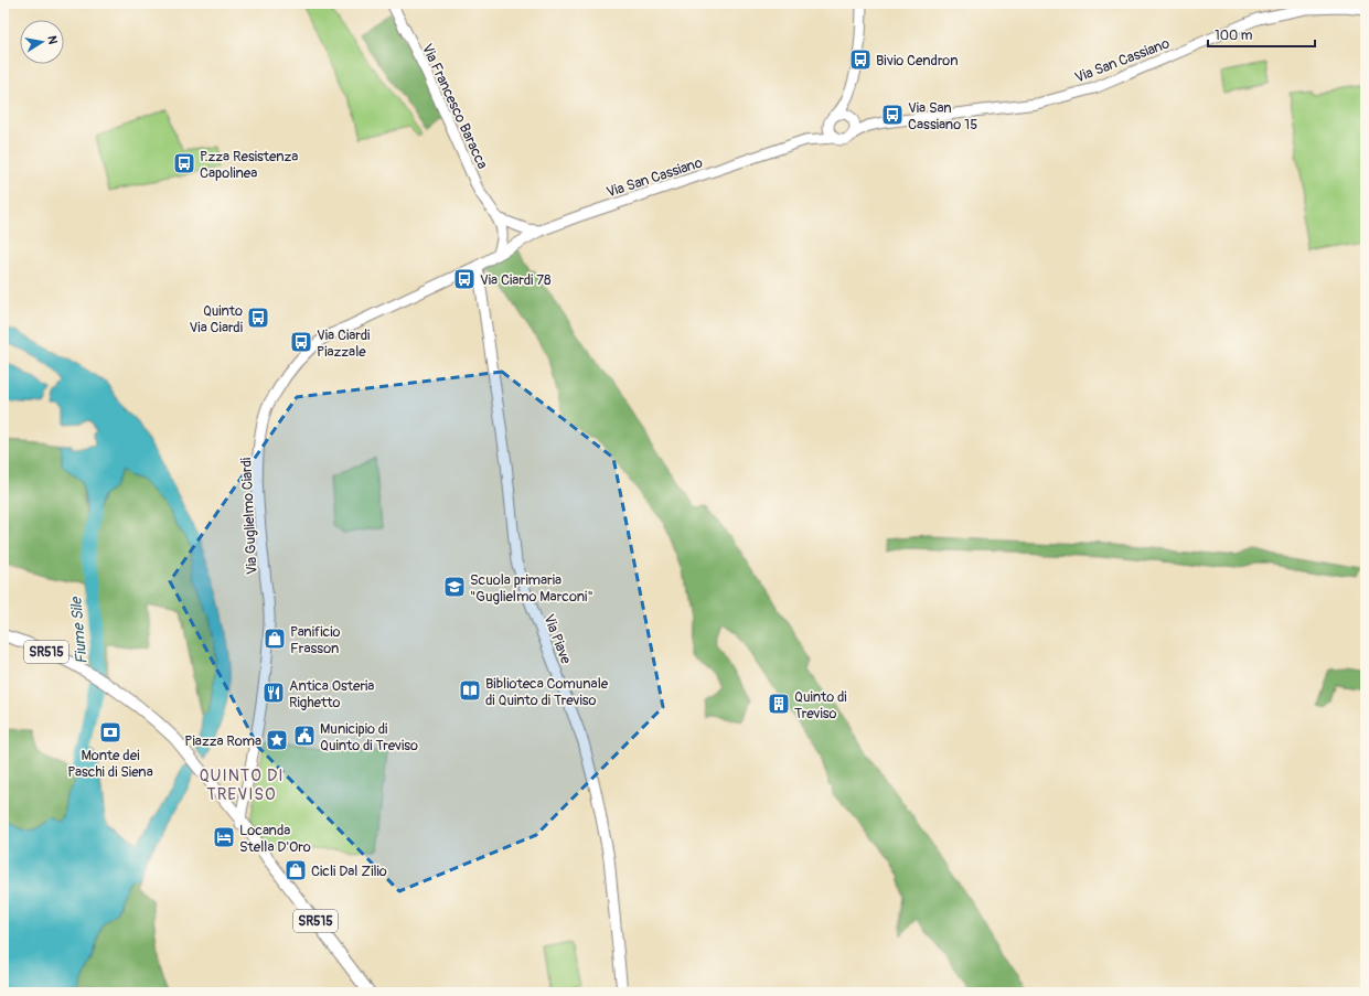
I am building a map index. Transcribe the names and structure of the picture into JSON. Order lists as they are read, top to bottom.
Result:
{
  "streets": {
    "main road": [
      "Via San Cassiano",
      "Via Francesco Baracca",
      "Via Guglielmo Ciardi",
      "Via Piave",
      "SR515"
    ]
  },
  "crossings": [
    ["Via San Cassiano", "Via Francesco Baracca"],
    ["Via San Cassiano", "Via Guglielmo Ciardi"],
    ["Via Francesco Baracca", "Via Guglielmo Ciardi"],
    ["Via Guglielmo Ciardi", "Via Piave"],
    ["Via Guglielmo Ciardi", "SR515"]
  ],
  "districts": ["QUINTO DI TREVISO"],
  "water": ["Fiume Sile"],
  "places": {
    "bus stop": [
      "Bivio Cendron",
      "Via San Cassiano 15",
      "P.zza Resistenza Capolinea",
      "Via Ciardi 78",
      "Quinto Via Ciardi",
      "Via Ciardi Piazzale"
    ],
    "school or university": ["Scuola primaria \"Guglielmo Marconi\""],
    "shop": ["Panificio Frasson", "Cicli Dal Zilio"],
    "library": ["Biblioteca Comunale di Quinto di Treviso"],
    "restaurant": ["Antica Osteria Righetto"],
    "building": ["Quinto di Treviso"],
    "bank": ["Monte dei Paschi di Siena"],
    "public building": ["Municipio di Quinto di Treviso"],
    "place": ["Piazza Roma"],
    "hotel": ["Locanda Stella D'Oro"]
  },
  "scale_bar": "100 m",
  "north": "right"
}
